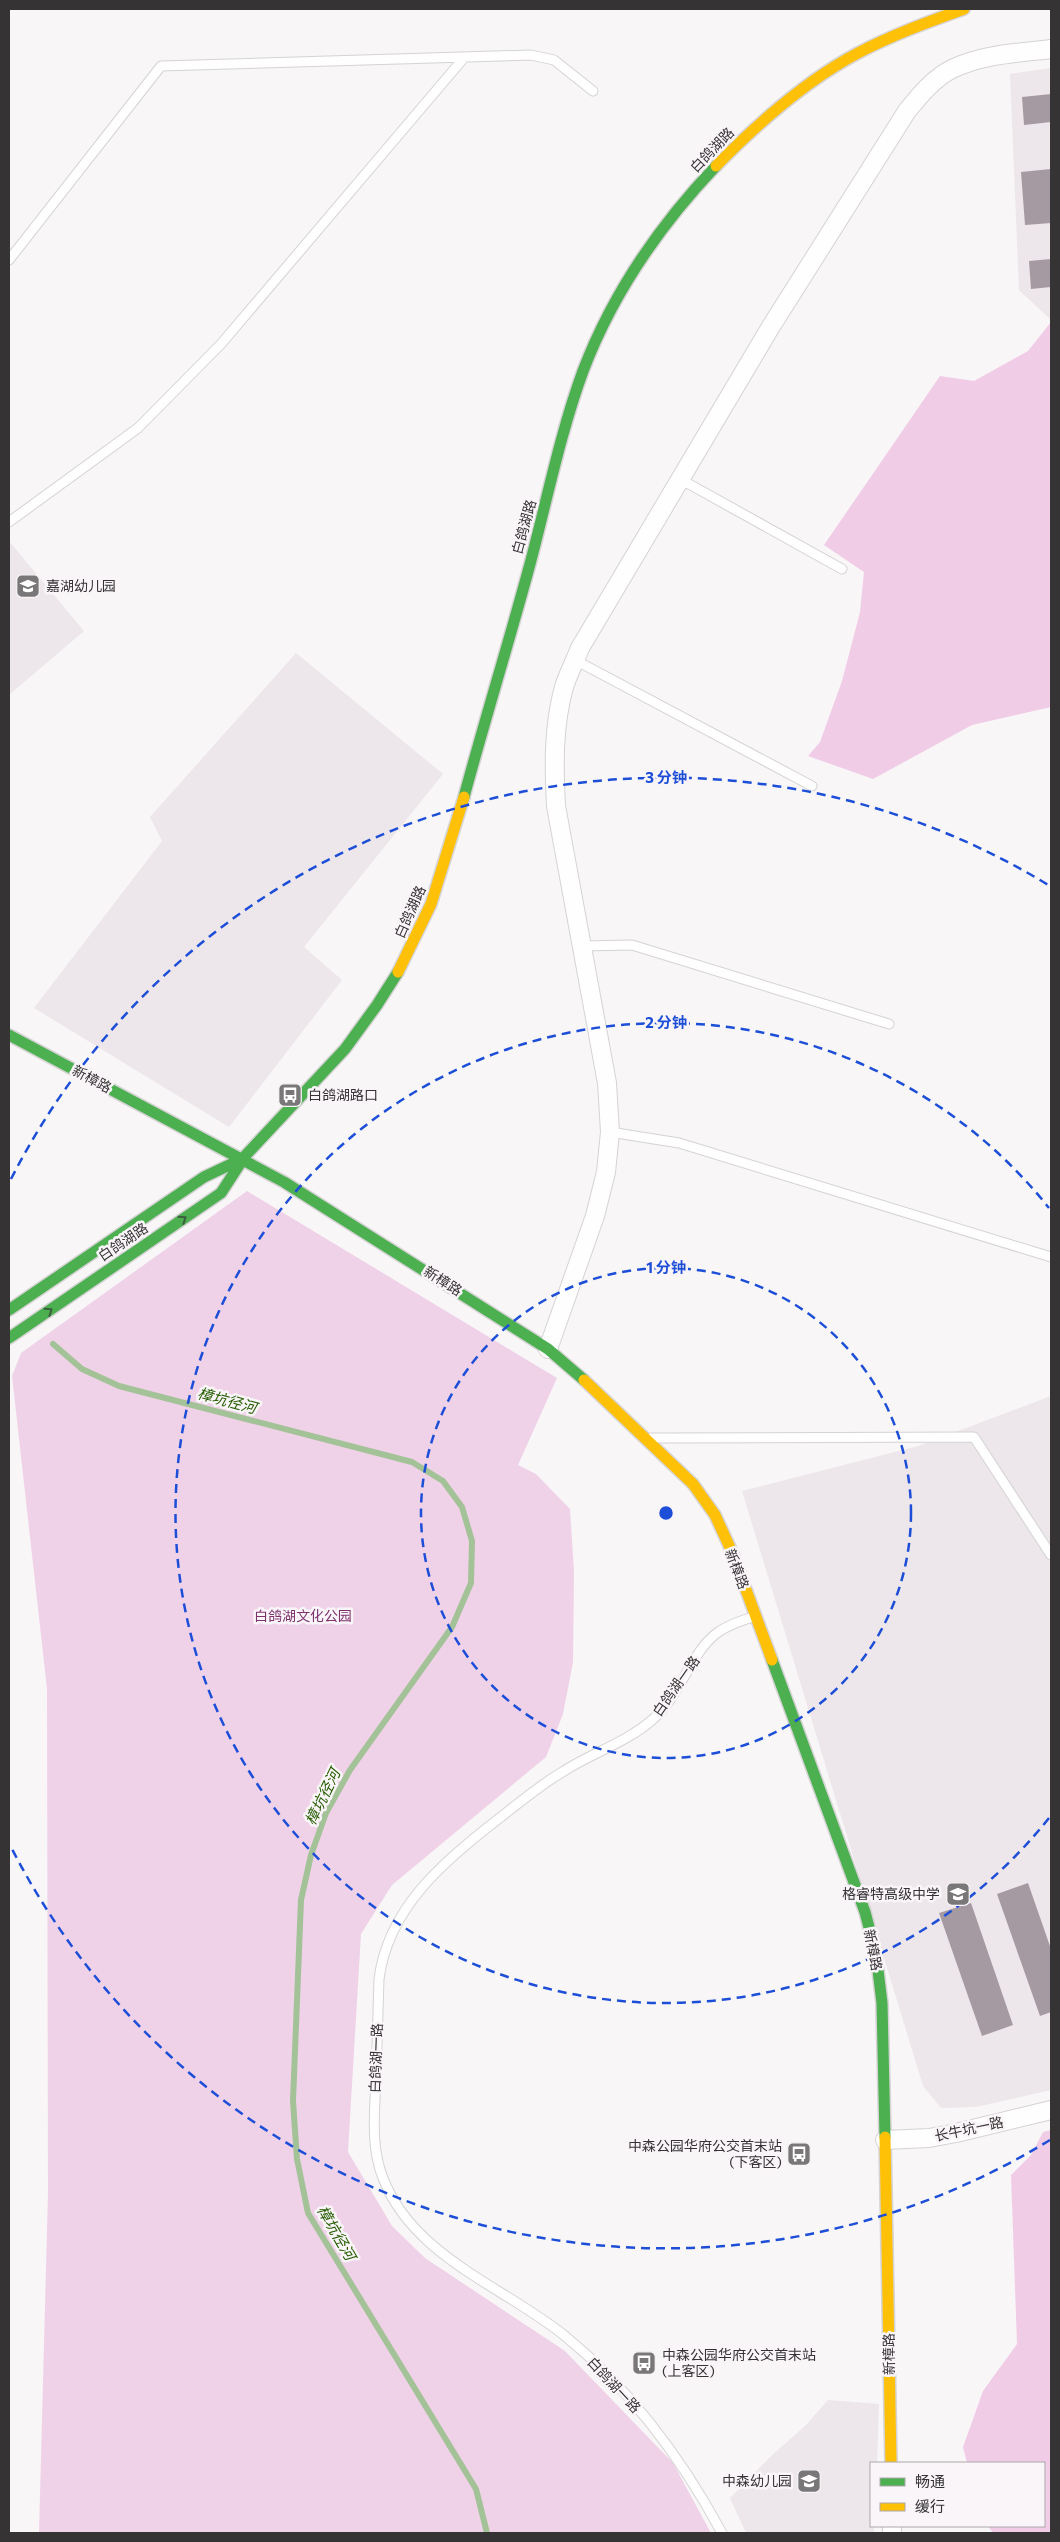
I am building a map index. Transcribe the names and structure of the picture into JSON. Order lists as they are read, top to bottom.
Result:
{
  "streets": {
    "street": ["白鸽湖路", "新樟路", "长牛坑一路"],
    "lane": ["白鸽湖一路"]
  },
  "crossings": [
    ["白鸽湖路", "新樟路"],
    ["新樟路", "白鸽湖一路"],
    ["新樟路", "长牛坑一路"]
  ],
  "water": ["樟坑径河"],
  "parks": ["白鸽湖文化公园"],
  "places": {
    "school or university": ["嘉湖幼儿园", "格睿特高级中学", "中森幼儿园"],
    "bus stop": ["白鸽湖路口", "中森公园华府公交首末站 (下客区)", "中森公园华府公交首末站 (上客区)"]
  },
  "legend": ["畅通", "缓行"],
  "rings": ["3 分钟", "2 分钟", "1 分钟"]
}
